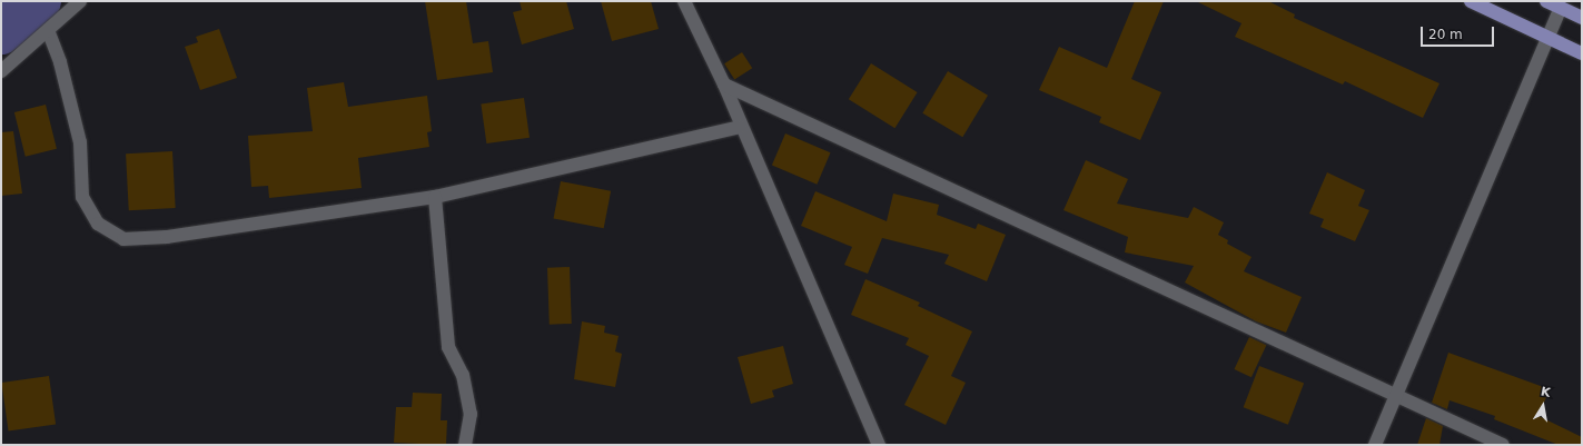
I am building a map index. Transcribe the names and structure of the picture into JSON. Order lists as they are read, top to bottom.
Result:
{
  "scale_bar": "20 m",
  "north": "top"
}
